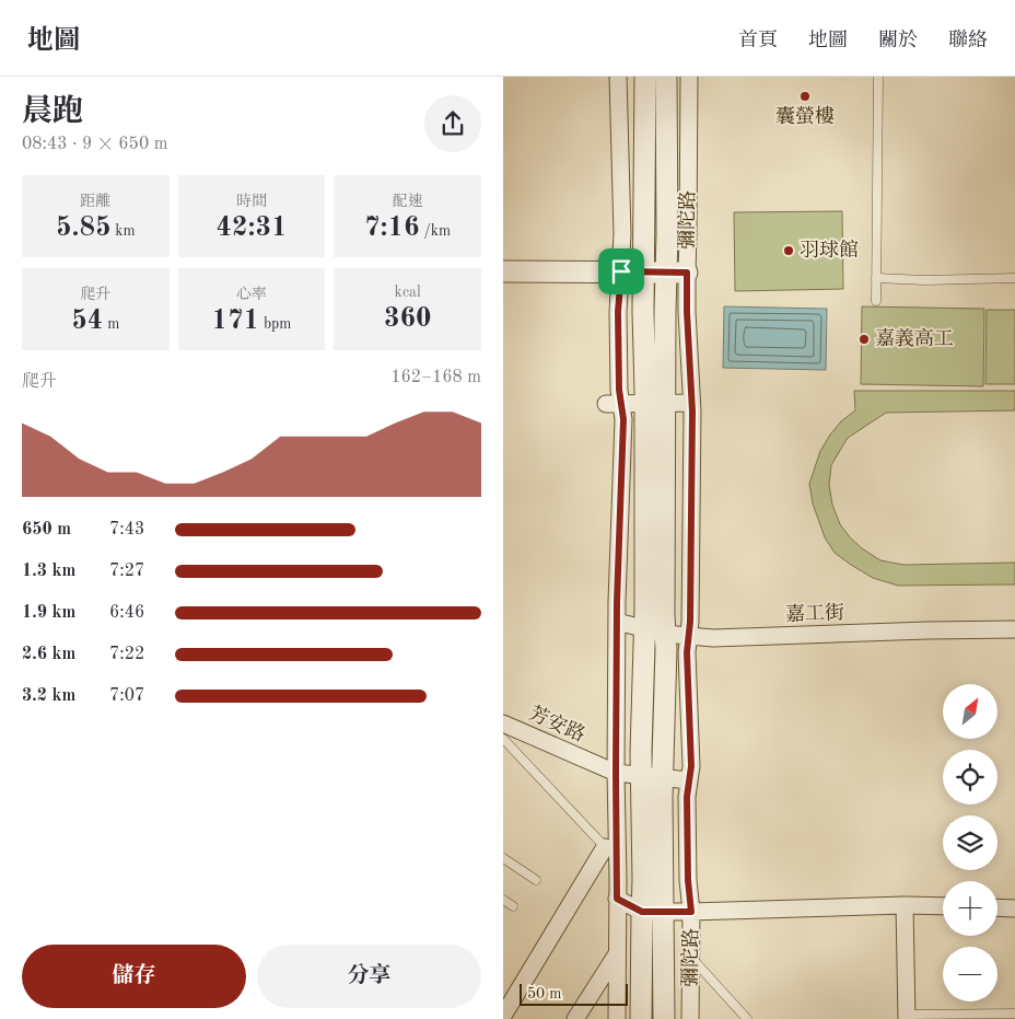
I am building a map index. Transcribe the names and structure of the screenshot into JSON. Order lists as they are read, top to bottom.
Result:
{
  "streets": {
    "street": ["彌陀路", "嘉工街", "芳安路"]
  },
  "crossings": [
    ["彌陀路", "嘉工街"],
    ["彌陀路", "芳安路"]
  ],
  "places": ["囊螢樓", "羽球館", "嘉義高工"],
  "scale_bar": "50 m",
  "north": "top right",
  "page": {
    "header": "地圖",
    "nav": [
      "首頁",
      "地圖",
      "關於",
      "聯絡"
    ],
    "heading": ["晨跑", "08:43 · 9 × 650 m"],
    "stats": [
      ["距離", "5.85 km"],
      ["時間", "42:31"],
      ["配速", "7:16 /km"],
      ["爬升", "54 m"],
      ["心率", "171 bpm"],
      ["kcal", "360"]
    ],
    "chart": ["爬升", "162–168 m"],
    "list": [
      {
        "name": "650 m",
        "note": "7:43"
      },
      {
        "name": "1.3 km",
        "note": "7:27"
      },
      {
        "name": "1.9 km",
        "note": "6:46"
      },
      {
        "name": "2.6 km",
        "note": "7:22"
      },
      {
        "name": "3.2 km",
        "note": "7:07"
      }
    ],
    "map_buttons": ["+", "−"],
    "buttons": ["儲存", "分享"],
    "scale": "50 m"
  }
}
